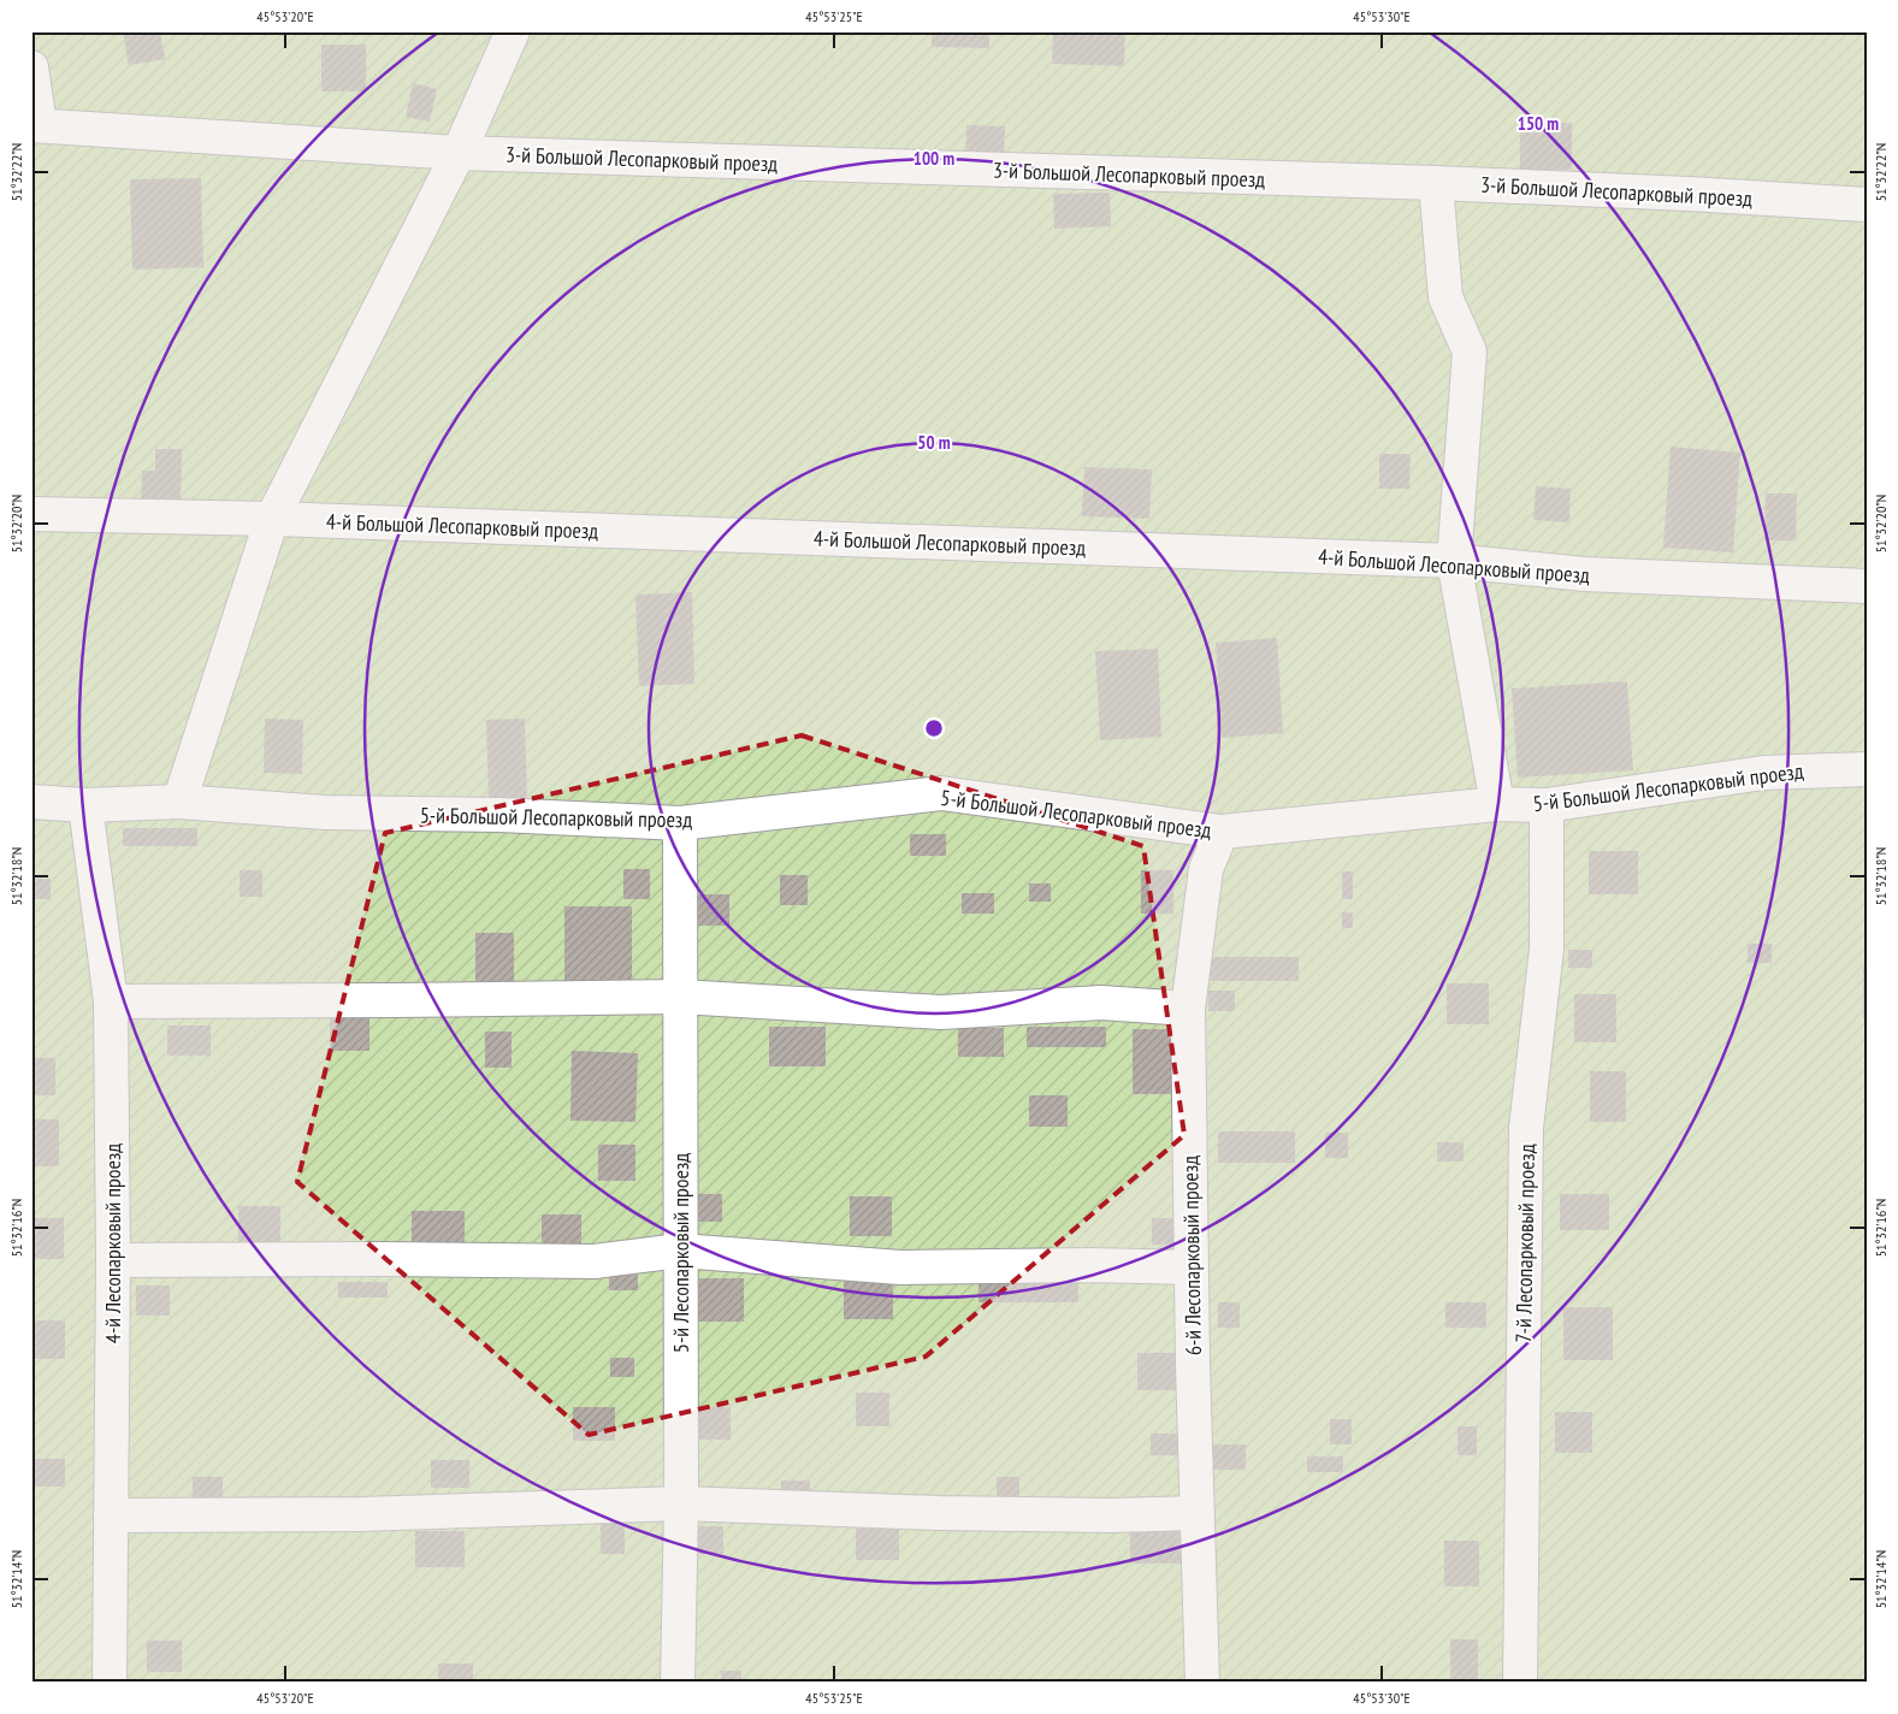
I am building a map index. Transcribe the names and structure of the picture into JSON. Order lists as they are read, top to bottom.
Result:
{
  "streets": {
    "street": [
      "3-й Большой Лесопарковый проезд",
      "4-й Большой Лесопарковый проезд",
      "5-й Большой Лесопарковый проезд",
      "4-й Лесопарковый проезд",
      "7-й Лесопарковый проезд",
      "5-й Лесопарковый проезд",
      "6-й Лесопарковый проезд"
    ]
  },
  "crossings": [
    ["5-й Большой Лесопарковый проезд", "4-й Лесопарковый проезд"],
    ["5-й Большой Лесопарковый проезд", "7-й Лесопарковый проезд"],
    ["5-й Большой Лесопарковый проезд", "5-й Лесопарковый проезд"],
    ["5-й Большой Лесопарковый проезд", "6-й Лесопарковый проезд"]
  ],
  "coordinates": [
    "45°53'20\"E",
    "45°53'25\"E",
    "45°53'30\"E",
    "51°32'22\"N",
    "51°32'20\"N",
    "51°32'18\"N",
    "51°32'16\"N",
    "51°32'14\"N"
  ],
  "rings": ["150 m", "100 m", "50 m"]
}
